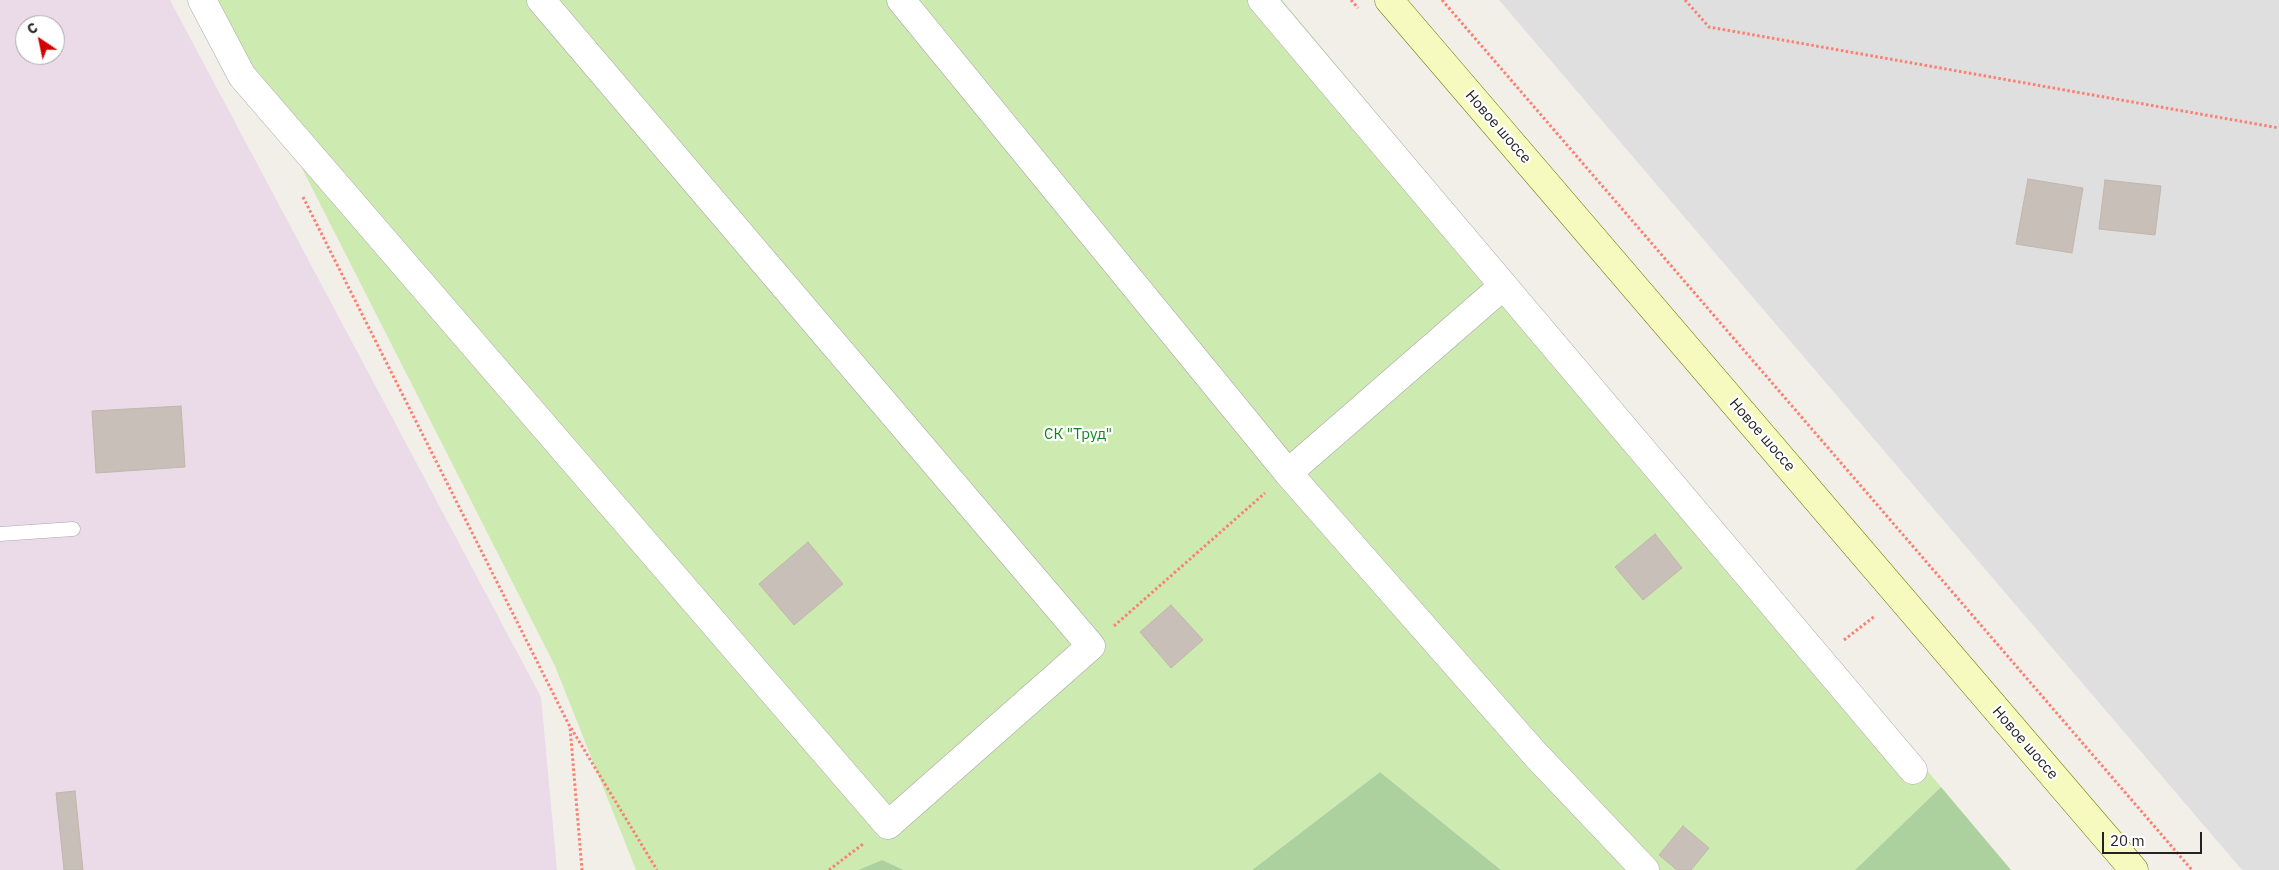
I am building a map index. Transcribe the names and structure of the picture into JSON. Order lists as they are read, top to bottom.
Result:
{
  "streets": {
    "main road": ["Новое шоссе"]
  },
  "parks": ["СК \"Труд\""],
  "scale_bar": "20 m",
  "north": "top left"
}
